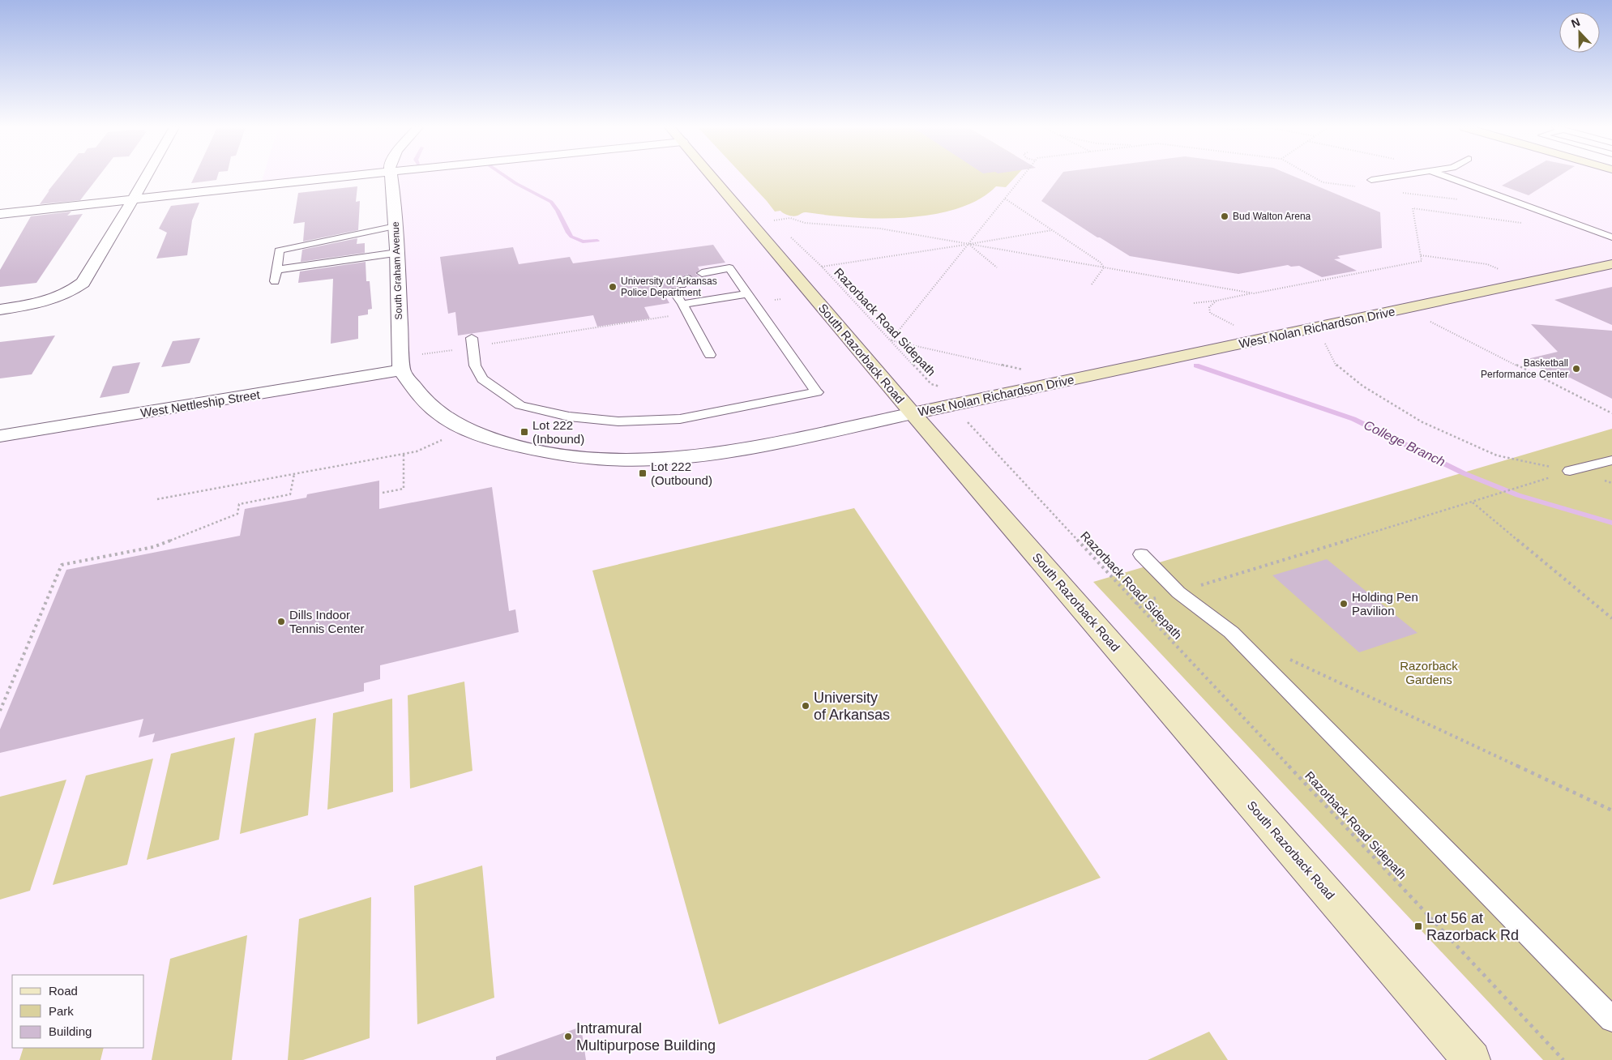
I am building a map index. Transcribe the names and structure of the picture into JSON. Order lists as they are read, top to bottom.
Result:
{
  "streets": {
    "main road": ["West Nolan Richardson Drive", "South Razorback Road"],
    "street": ["South Graham Avenue", "West Nettleship Street"],
    "path": ["Razorback Road Sidepath"]
  },
  "crossings": [
    ["South Graham Avenue", "West Nolan Richardson Drive"],
    ["South Graham Avenue", "West Nettleship Street"],
    ["Razorback Road Sidepath", "West Nolan Richardson Drive"],
    ["West Nolan Richardson Drive", "South Razorback Road"],
    ["West Nolan Richardson Drive", "West Nettleship Street"]
  ],
  "water": ["College Branch"],
  "parks": ["Razorback Gardens"],
  "places": {
    "other": [
      "Bud Walton Arena",
      "University of Arkansas Police Department",
      "Basketball Performance Center",
      "Holding Pen Pavilion",
      "Dills Indoor Tennis Center",
      "University of Arkansas",
      "Intramural Multipurpose Building"
    ],
    "transit": ["Lot 222 (Inbound)", "Lot 222 (Outbound)", "Lot 56 at Razorback Rd"]
  },
  "legend": ["Road", "Park", "Building"],
  "north": "top"
}
